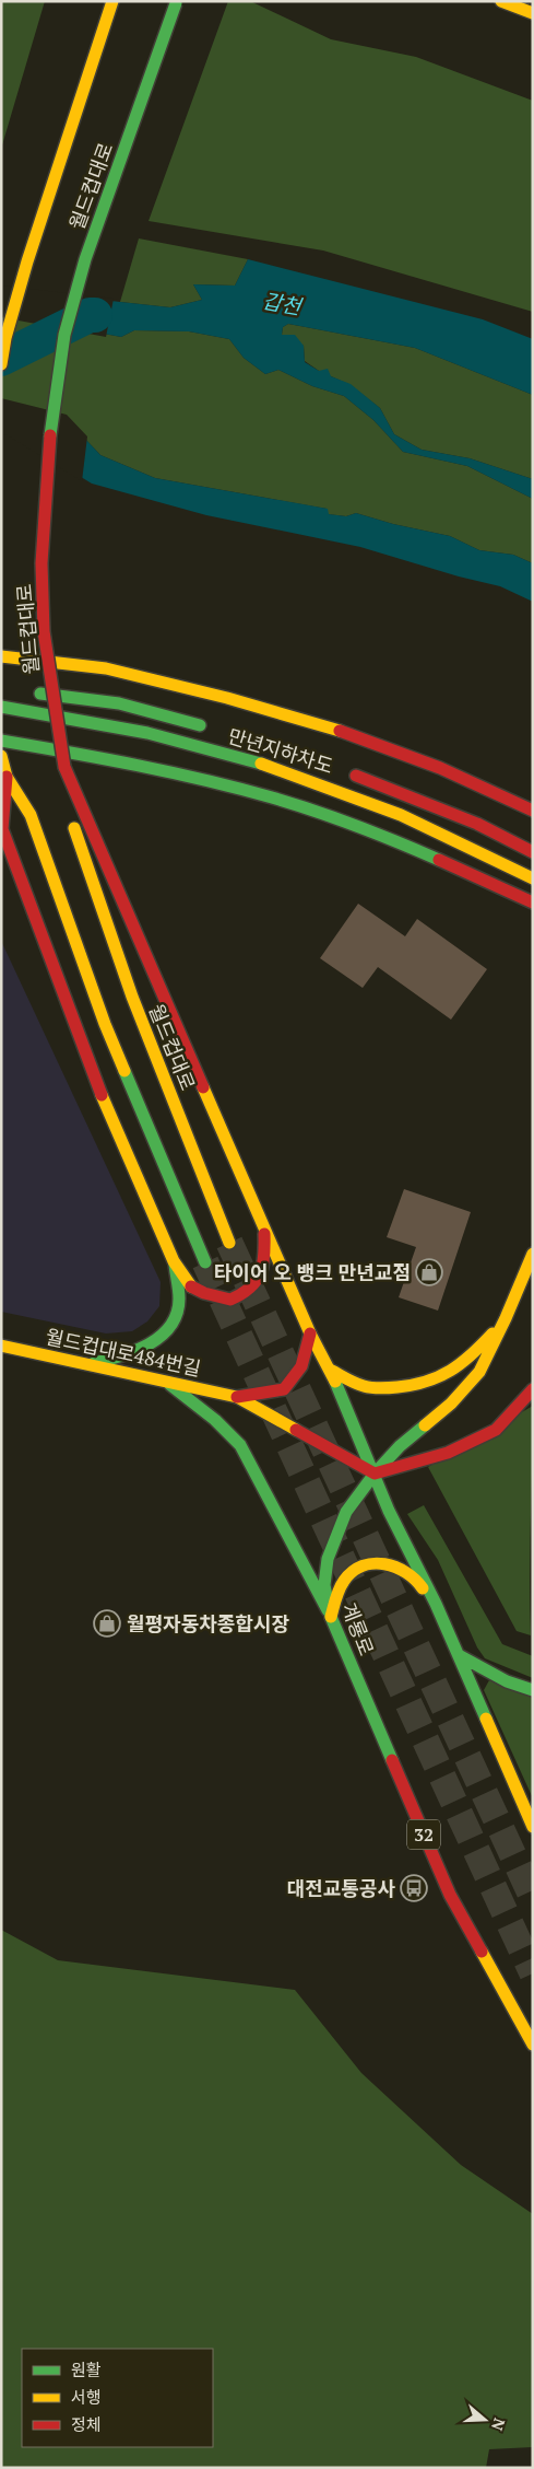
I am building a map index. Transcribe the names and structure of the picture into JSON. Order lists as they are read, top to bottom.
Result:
{
  "streets": {
    "street": [
      "월드컵대로",
      "만년지하차도",
      "월드컵대로484번길",
      "계룡로",
      "32"
    ]
  },
  "water": ["갑천"],
  "places": {
    "shop": ["타이어 오 뱅크 만년교점", "월평자동차종합시장"],
    "bus stop": ["대전교통공사"]
  },
  "legend": ["원활", "서행", "정체"],
  "north": "right"
}
